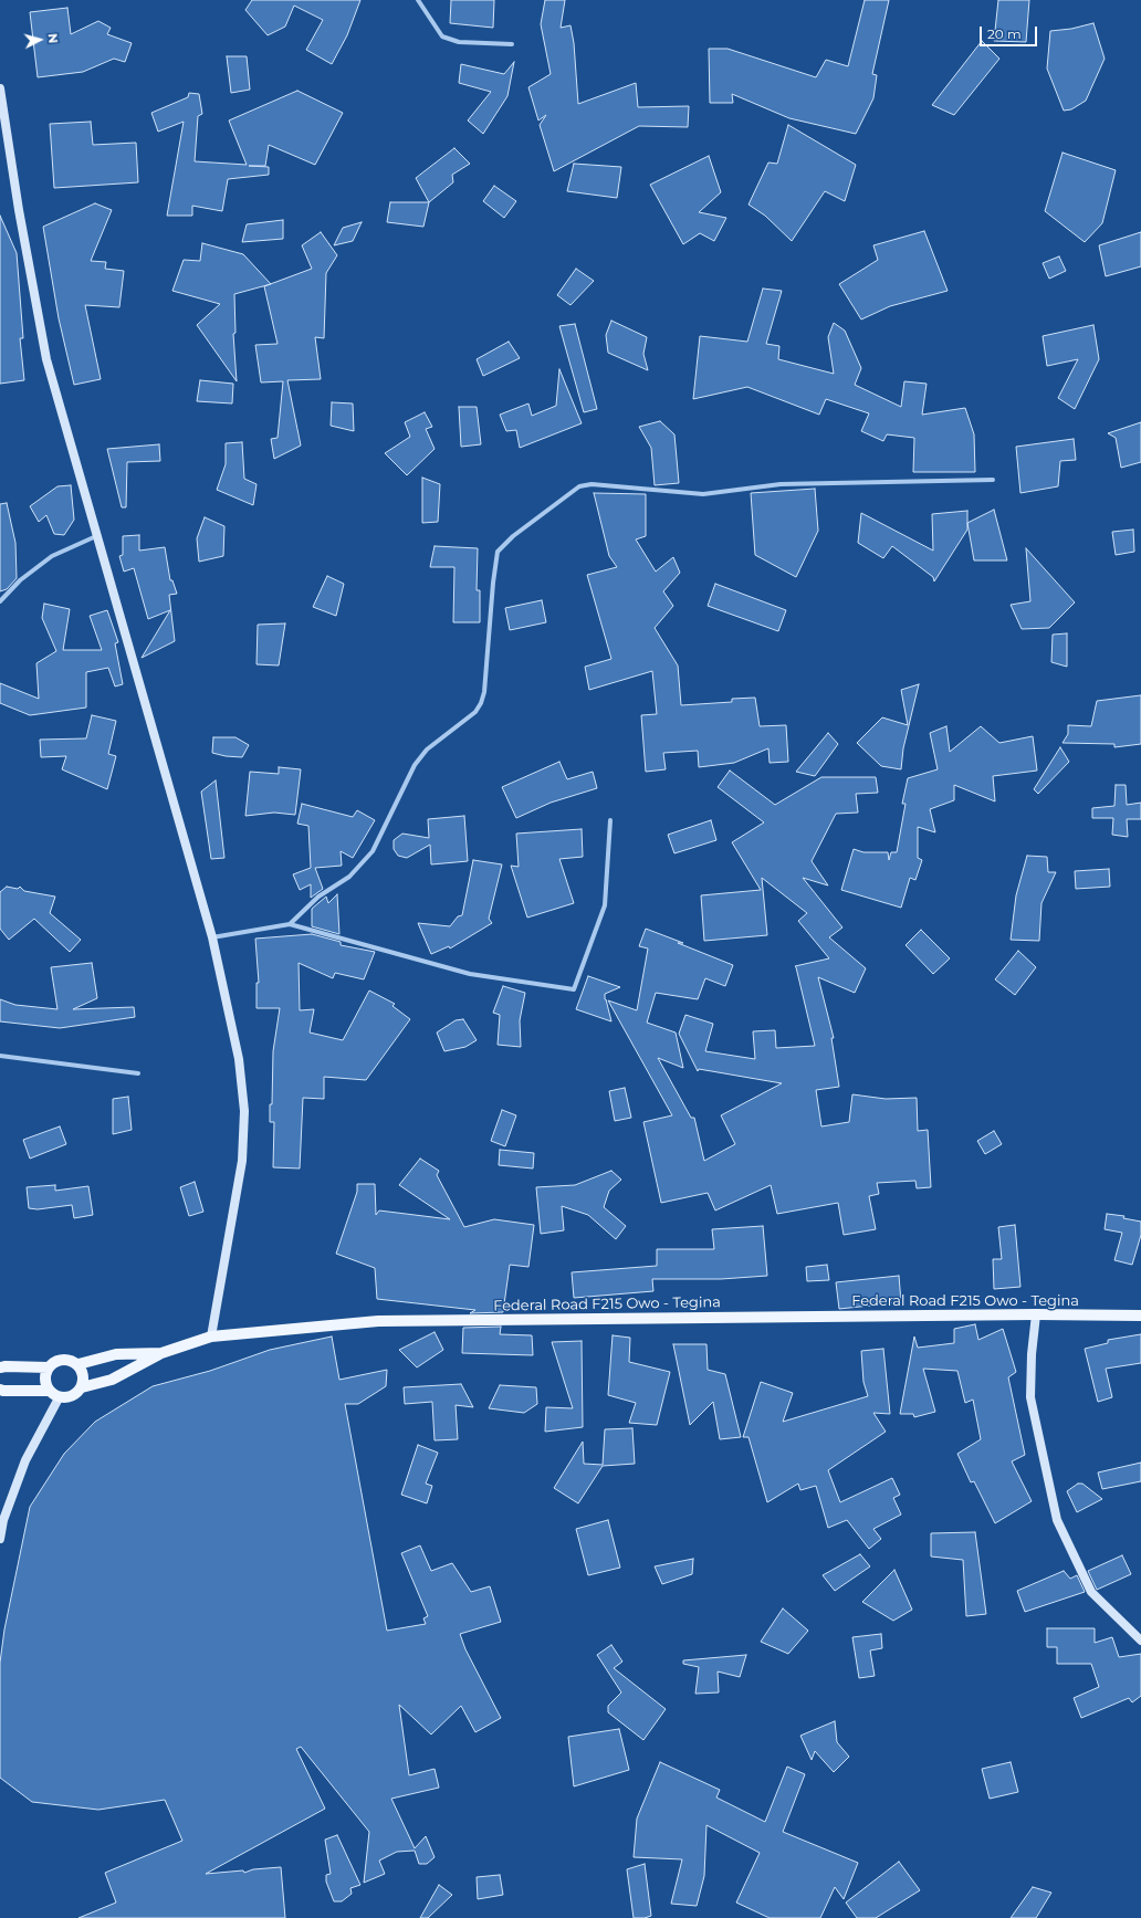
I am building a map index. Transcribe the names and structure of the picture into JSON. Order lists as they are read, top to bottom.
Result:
{
  "streets": {
    "main road": ["Federal Road F215 Owo - Tegina"]
  },
  "scale_bar": "20 m",
  "north": "right"
}
